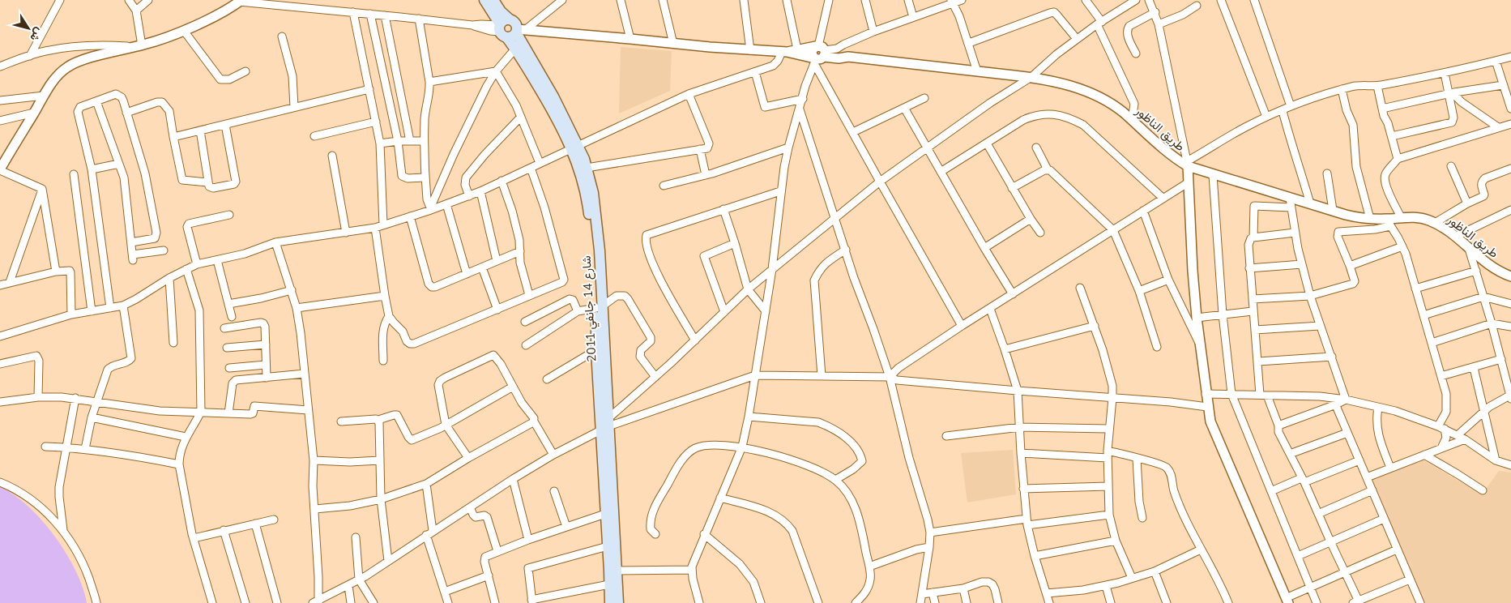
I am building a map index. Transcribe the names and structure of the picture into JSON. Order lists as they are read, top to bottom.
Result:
{
  "streets": {
    "main road": ["شارع 14 جانفي 2011"],
    "street": ["طريق الناظور"]
  },
  "north": "bottom right"
}
